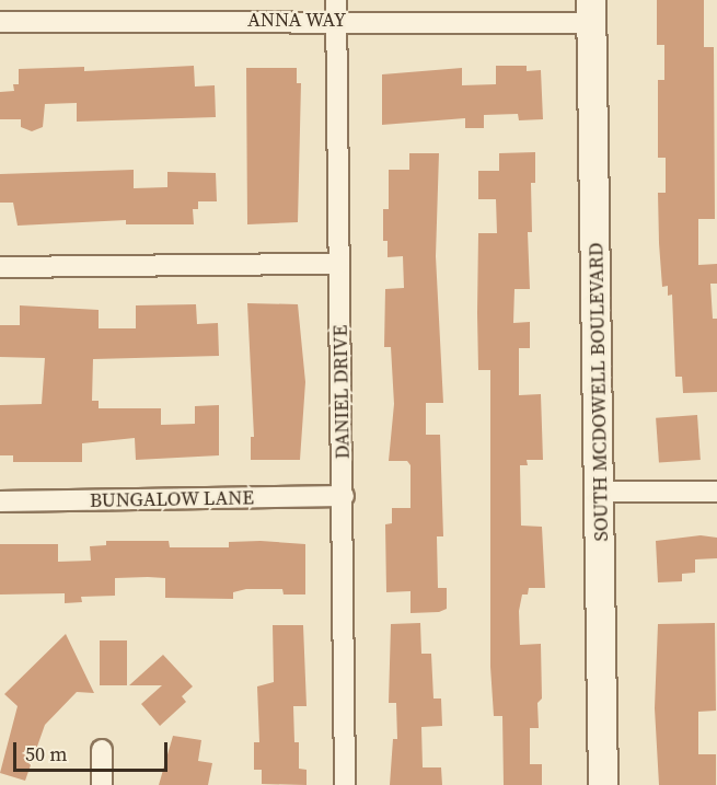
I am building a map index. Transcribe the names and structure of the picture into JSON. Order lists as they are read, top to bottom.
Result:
{
  "streets": {
    "main road": ["SOUTH MCDOWELL BOULEVARD"],
    "street": ["ANNA WAY", "DANIEL DRIVE", "BUNGALOW LANE"]
  },
  "crossings": [
    ["ANNA WAY", "DANIEL DRIVE"],
    ["ANNA WAY", "SOUTH MCDOWELL BOULEVARD"],
    ["DANIEL DRIVE", "BUNGALOW LANE"]
  ],
  "scale_bar": "50 m"
}
